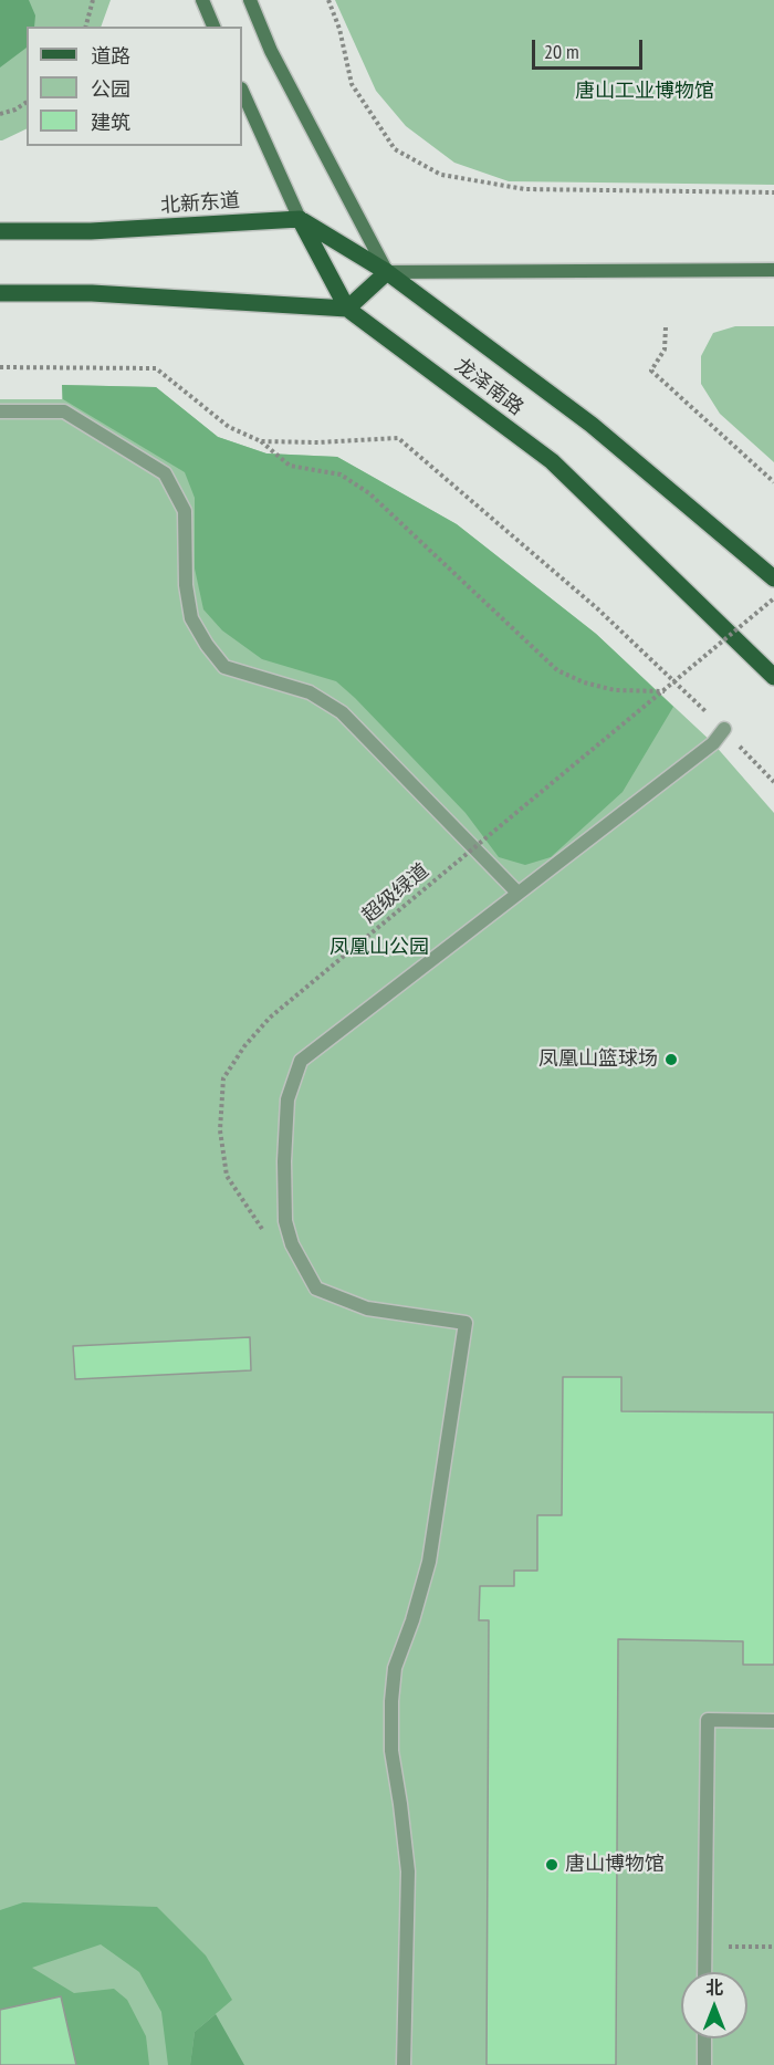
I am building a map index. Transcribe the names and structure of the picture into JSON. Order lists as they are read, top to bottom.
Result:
{
  "streets": {
    "main road": ["北新东道", "龙泽南路"],
    "path": ["超级绿道"]
  },
  "crossings": [
    ["北新东道", "龙泽南路"]
  ],
  "parks": ["唐山工业博物馆", "凤凰山公园"],
  "places": ["凤凰山篮球场", "唐山博物馆"],
  "legend": ["道路", "公园", "建筑"],
  "scale_bar": "20 m",
  "north": "top"
}
